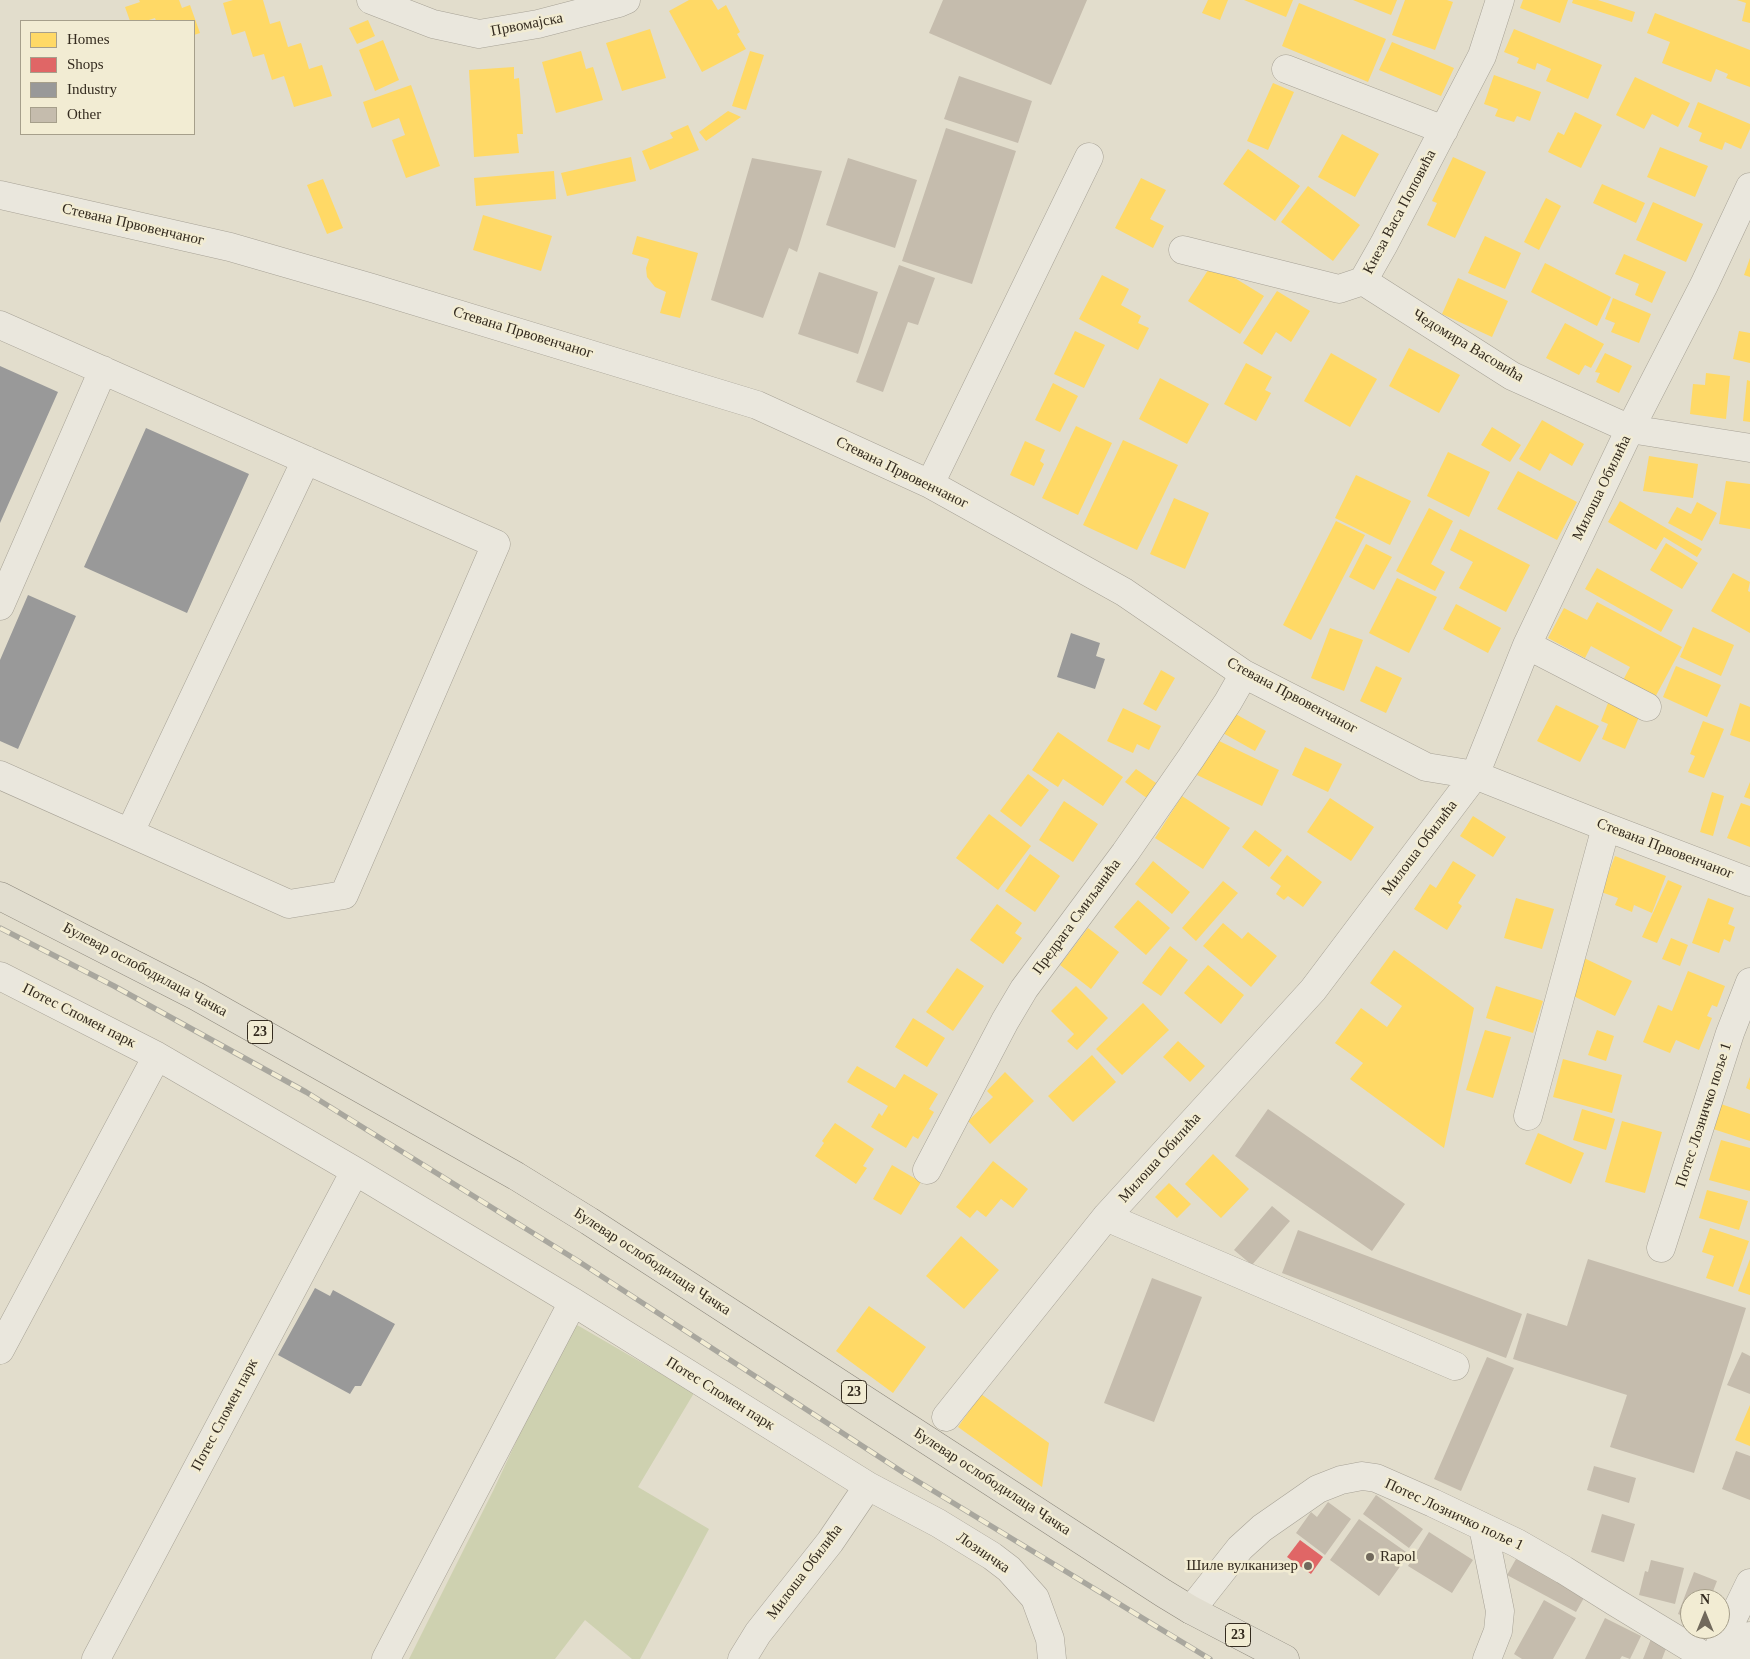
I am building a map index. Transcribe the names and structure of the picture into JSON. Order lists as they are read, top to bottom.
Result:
{
  "streets": {
    "main road": ["Булевар ослободилаца Чачка", "23"],
    "street": [
      "Првомајска",
      "Кнеза Васа Поповића",
      "Стевана Првовенчаног",
      "Чедомира Васовића",
      "Милоша Обилића",
      "Предрага Смиљанића",
      "Потес Спомен парк",
      "Потес Лозничко поље 1",
      "Лозничка"
    ]
  },
  "crossings": [
    ["Кнеза Васа Поповића", "Чедомира Васовића"],
    ["Стевана Првовенчаног", "Милоша Обилића"],
    ["Стевана Првовенчаног", "Предрага Смиљанића"],
    ["Чедомира Васовића", "Милоша Обилића"],
    ["Милоша Обилића", "Потес Спомен парк"],
    ["Милоша Обилића", "Лозничка"],
    ["Булевар ослободилаца Чачка", "Потес Лозничко поље 1"],
    ["Потес Спомен парк", "Лозничка"]
  ],
  "places": ["Rapol", "Шиле вулканизер"],
  "legend": [
    "Homes",
    "Shops",
    "Industry",
    "Other"
  ],
  "north": "top"
}
